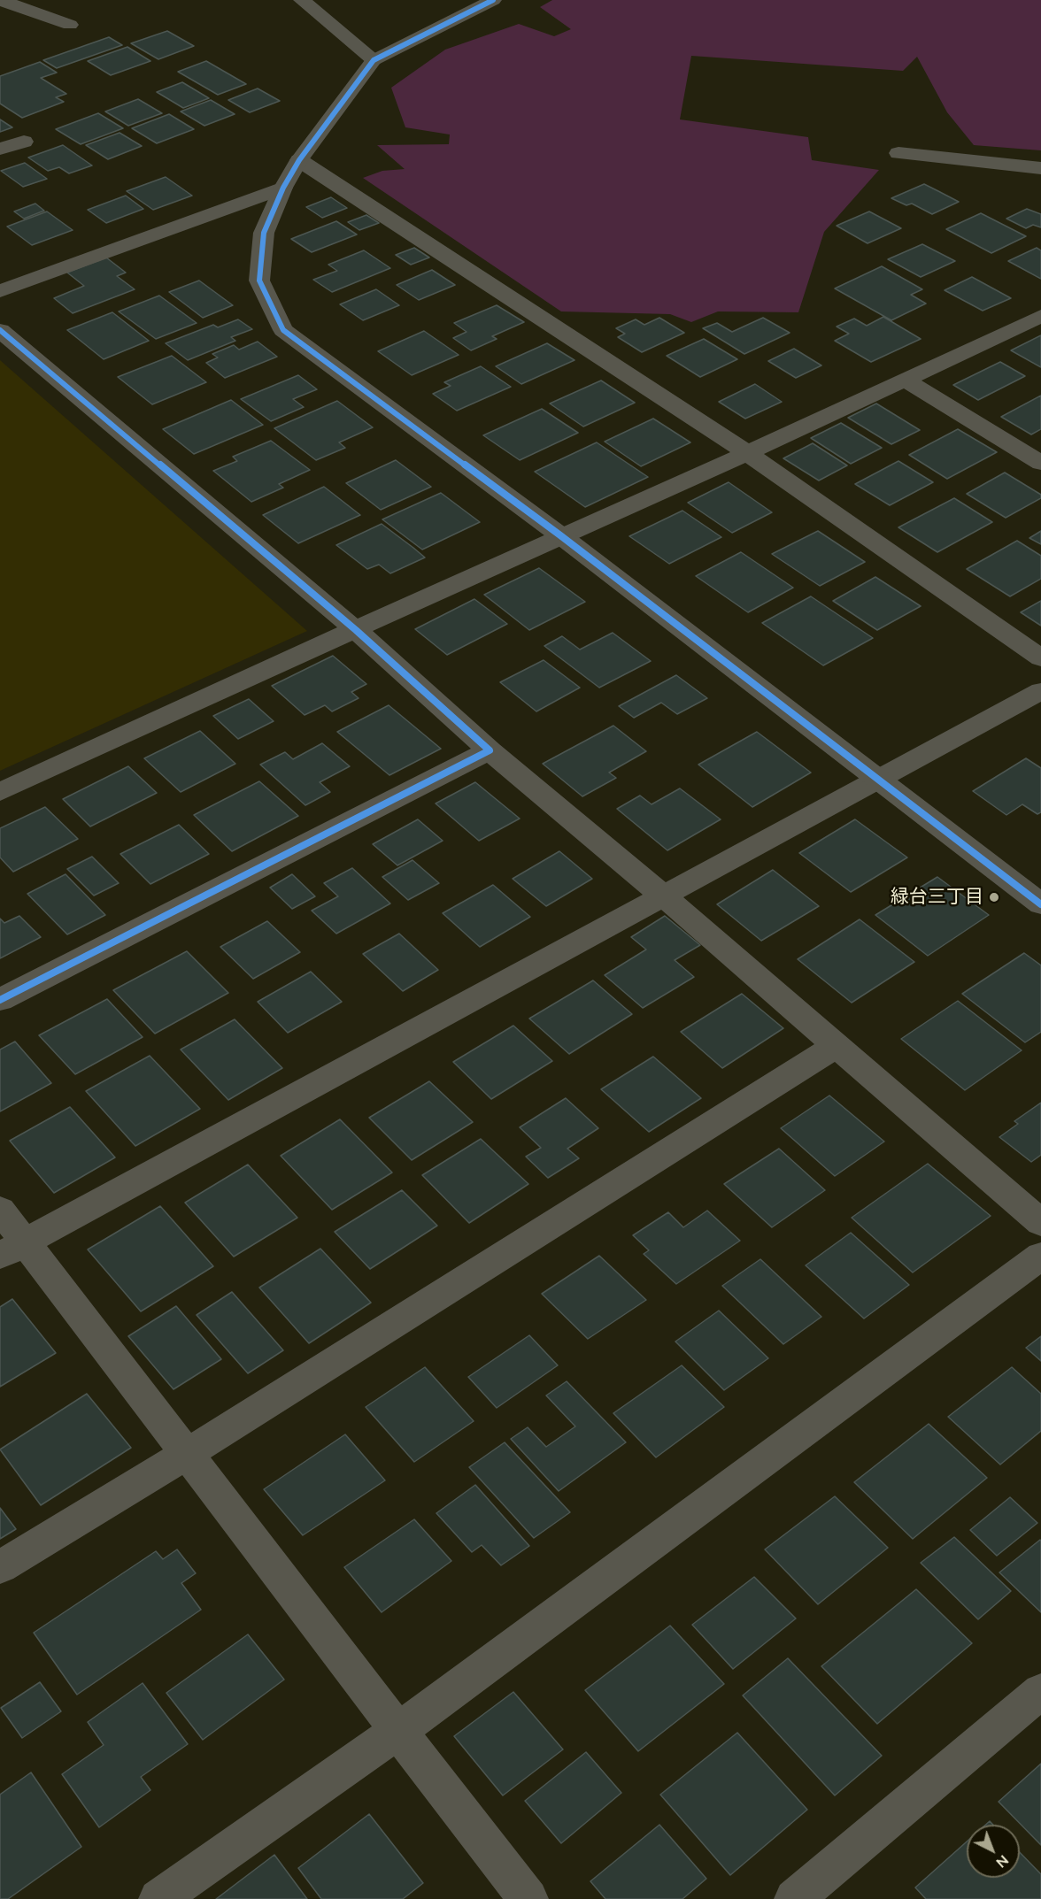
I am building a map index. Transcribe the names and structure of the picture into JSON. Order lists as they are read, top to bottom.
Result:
{
  "places": ["緑台三丁目"],
  "north": "bottom right"
}
